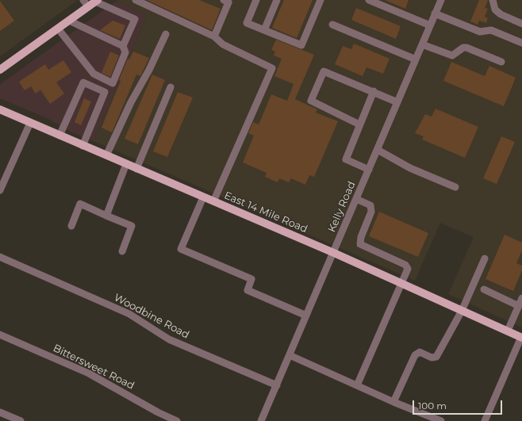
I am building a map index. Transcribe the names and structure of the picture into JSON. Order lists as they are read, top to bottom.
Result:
{
  "streets": {
    "main road": ["East 14 Mile Road"],
    "street": ["Kelly Road", "Woodbine Road", "Bittersweet Road"]
  },
  "crossings": [
    ["Kelly Road", "East 14 Mile Road"],
    ["Kelly Road", "Woodbine Road"]
  ],
  "scale_bar": "100 m"
}
